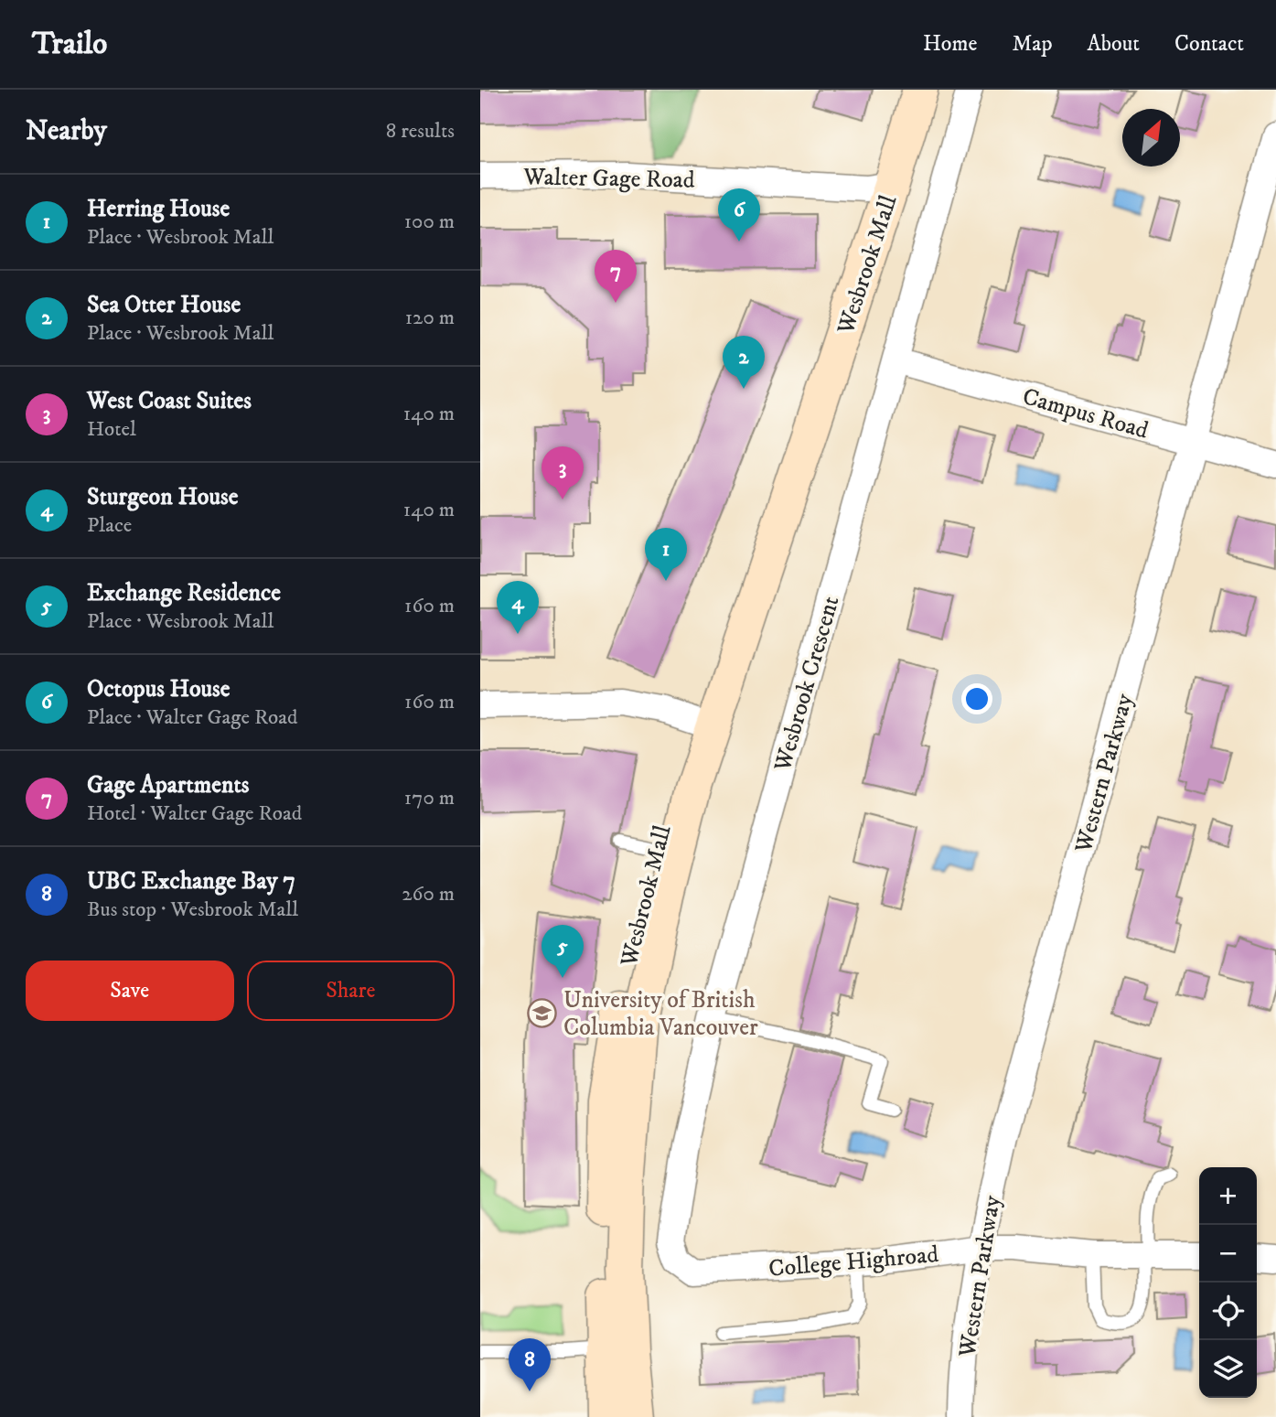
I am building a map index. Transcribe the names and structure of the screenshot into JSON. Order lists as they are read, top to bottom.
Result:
{
  "streets": {
    "main road": ["Wesbrook Mall"],
    "street": [
      "Walter Gage Road",
      "Campus Road",
      "Wesbrook Crescent",
      "Western Parkway",
      "College Highroad"
    ]
  },
  "crossings": [
    ["Walter Gage Road", "Wesbrook Mall"],
    ["Campus Road", "Wesbrook Crescent"],
    ["Campus Road", "Western Parkway"],
    ["Wesbrook Crescent", "College Highroad"],
    ["Western Parkway", "College Highroad"]
  ],
  "places": {
    "school or university": ["University of British Columbia Vancouver"]
  },
  "north": "top right",
  "page": {
    "header": "Trailo",
    "nav": [
      "Home",
      "Map",
      "About",
      "Contact"
    ],
    "heading": ["Nearby", "8 results"],
    "list": [
      {
        "mark": "1",
        "name": "Herring House",
        "note": "Place · Wesbrook Mall",
        "value": "100 m"
      },
      {
        "mark": "2",
        "name": "Sea Otter House",
        "note": "Place · Wesbrook Mall",
        "value": "120 m"
      },
      {
        "mark": "3",
        "name": "West Coast Suites",
        "note": "Hotel",
        "value": "140 m"
      },
      {
        "mark": "4",
        "name": "Sturgeon House",
        "note": "Place",
        "value": "140 m"
      },
      {
        "mark": "5",
        "name": "Exchange Residence",
        "note": "Place · Wesbrook Mall",
        "value": "160 m"
      },
      {
        "mark": "6",
        "name": "Octopus House",
        "note": "Place · Walter Gage Road",
        "value": "160 m"
      },
      {
        "mark": "7",
        "name": "Gage Apartments",
        "note": "Hotel · Walter Gage Road",
        "value": "170 m"
      },
      {
        "mark": "8",
        "name": "UBC Exchange Bay 7",
        "note": "Bus stop · Wesbrook Mall",
        "value": "260 m"
      }
    ],
    "pins": [
      "6",
      "7",
      "2",
      "3",
      "1",
      "4",
      "5",
      "8"
    ],
    "buttons": ["Save", "Share"],
    "map_buttons": ["+", "−"]
  }
}
